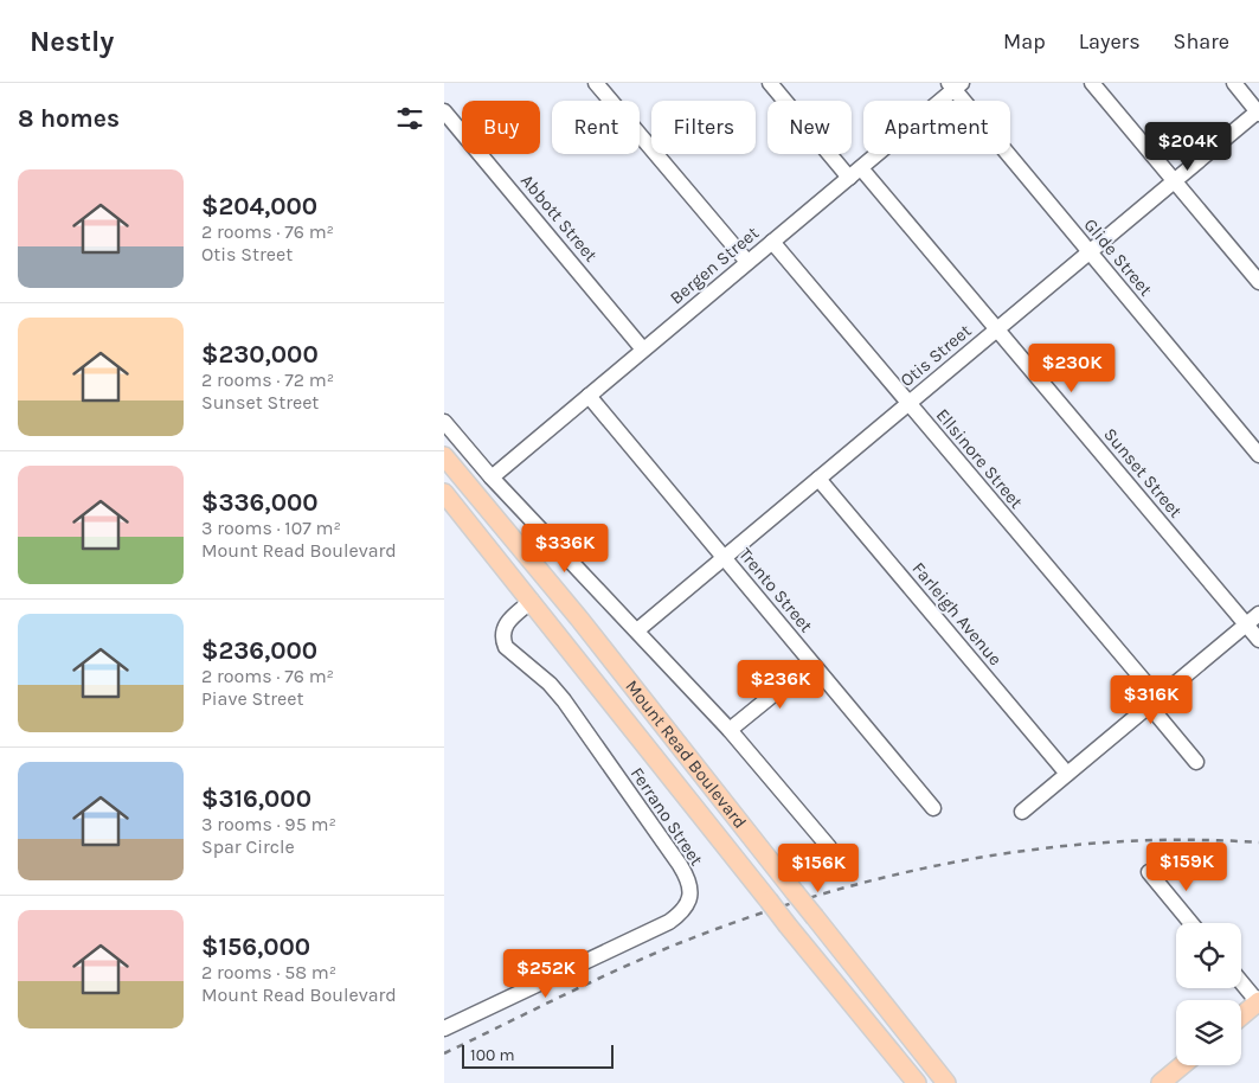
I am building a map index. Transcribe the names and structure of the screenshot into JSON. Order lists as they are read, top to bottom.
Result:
{
  "streets": {
    "main road": ["Mount Read Boulevard"],
    "street": [
      "Abbott Street",
      "Glide Street",
      "Bergen Street",
      "Otis Street",
      "Ellsinore Street",
      "Sunset Street",
      "Trento Street",
      "Farleigh Avenue",
      "Ferrano Street"
    ]
  },
  "crossings": [
    ["Abbott Street", "Bergen Street"],
    ["Glide Street", "Bergen Street"],
    ["Glide Street", "Otis Street"],
    ["Bergen Street", "Ellsinore Street"],
    ["Bergen Street", "Sunset Street"],
    ["Bergen Street", "Trento Street"],
    ["Otis Street", "Ellsinore Street"],
    ["Otis Street", "Sunset Street"],
    ["Otis Street", "Trento Street"],
    ["Otis Street", "Farleigh Avenue"],
    ["Mount Read Boulevard", "Ferrano Street"]
  ],
  "scale_bar": "100 m",
  "page": {
    "header": "Nestly",
    "nav": ["Map", "Layers", "Share"],
    "heading": "8 homes",
    "chip": [
      "Buy",
      "Rent",
      "Filters",
      "New",
      "Apartment"
    ],
    "price": [
      "$204K",
      "$230K",
      "$336K",
      "$236K",
      "$316K",
      "$159K",
      "$156K",
      "$252K"
    ],
    "list": [
      {
        "name": "$204,000",
        "note": "2 rooms · 76 m² · Otis Street"
      },
      {
        "name": "$230,000",
        "note": "2 rooms · 72 m² · Sunset Street"
      },
      {
        "name": "$336,000",
        "note": "3 rooms · 107 m² · Mount Read Boulevard"
      },
      {
        "name": "$236,000",
        "note": "2 rooms · 76 m² · Piave Street"
      },
      {
        "name": "$316,000",
        "note": "3 rooms · 95 m² · Spar Circle"
      },
      {
        "name": "$156,000",
        "note": "2 rooms · 58 m² · Mount Read Boulevard"
      }
    ],
    "scale": "100 m"
  }
}
